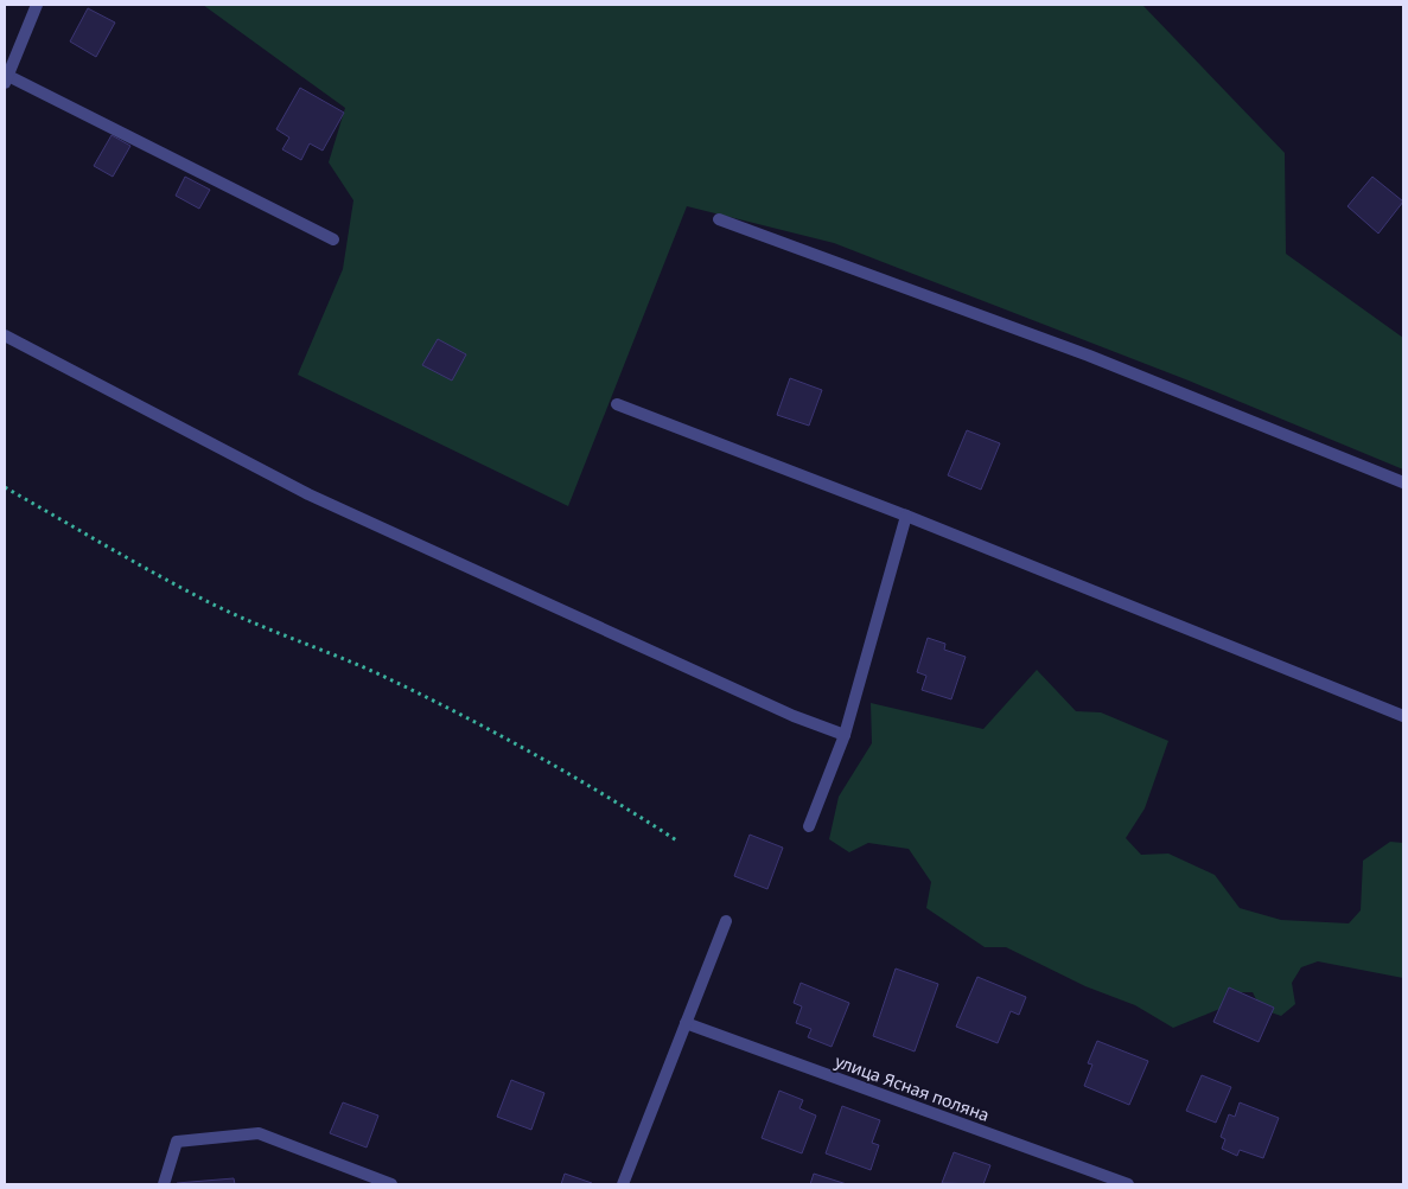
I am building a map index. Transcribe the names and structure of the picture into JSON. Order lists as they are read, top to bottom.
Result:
{
  "streets": {
    "lane": ["улица Ясная поляна"]
  }
}
